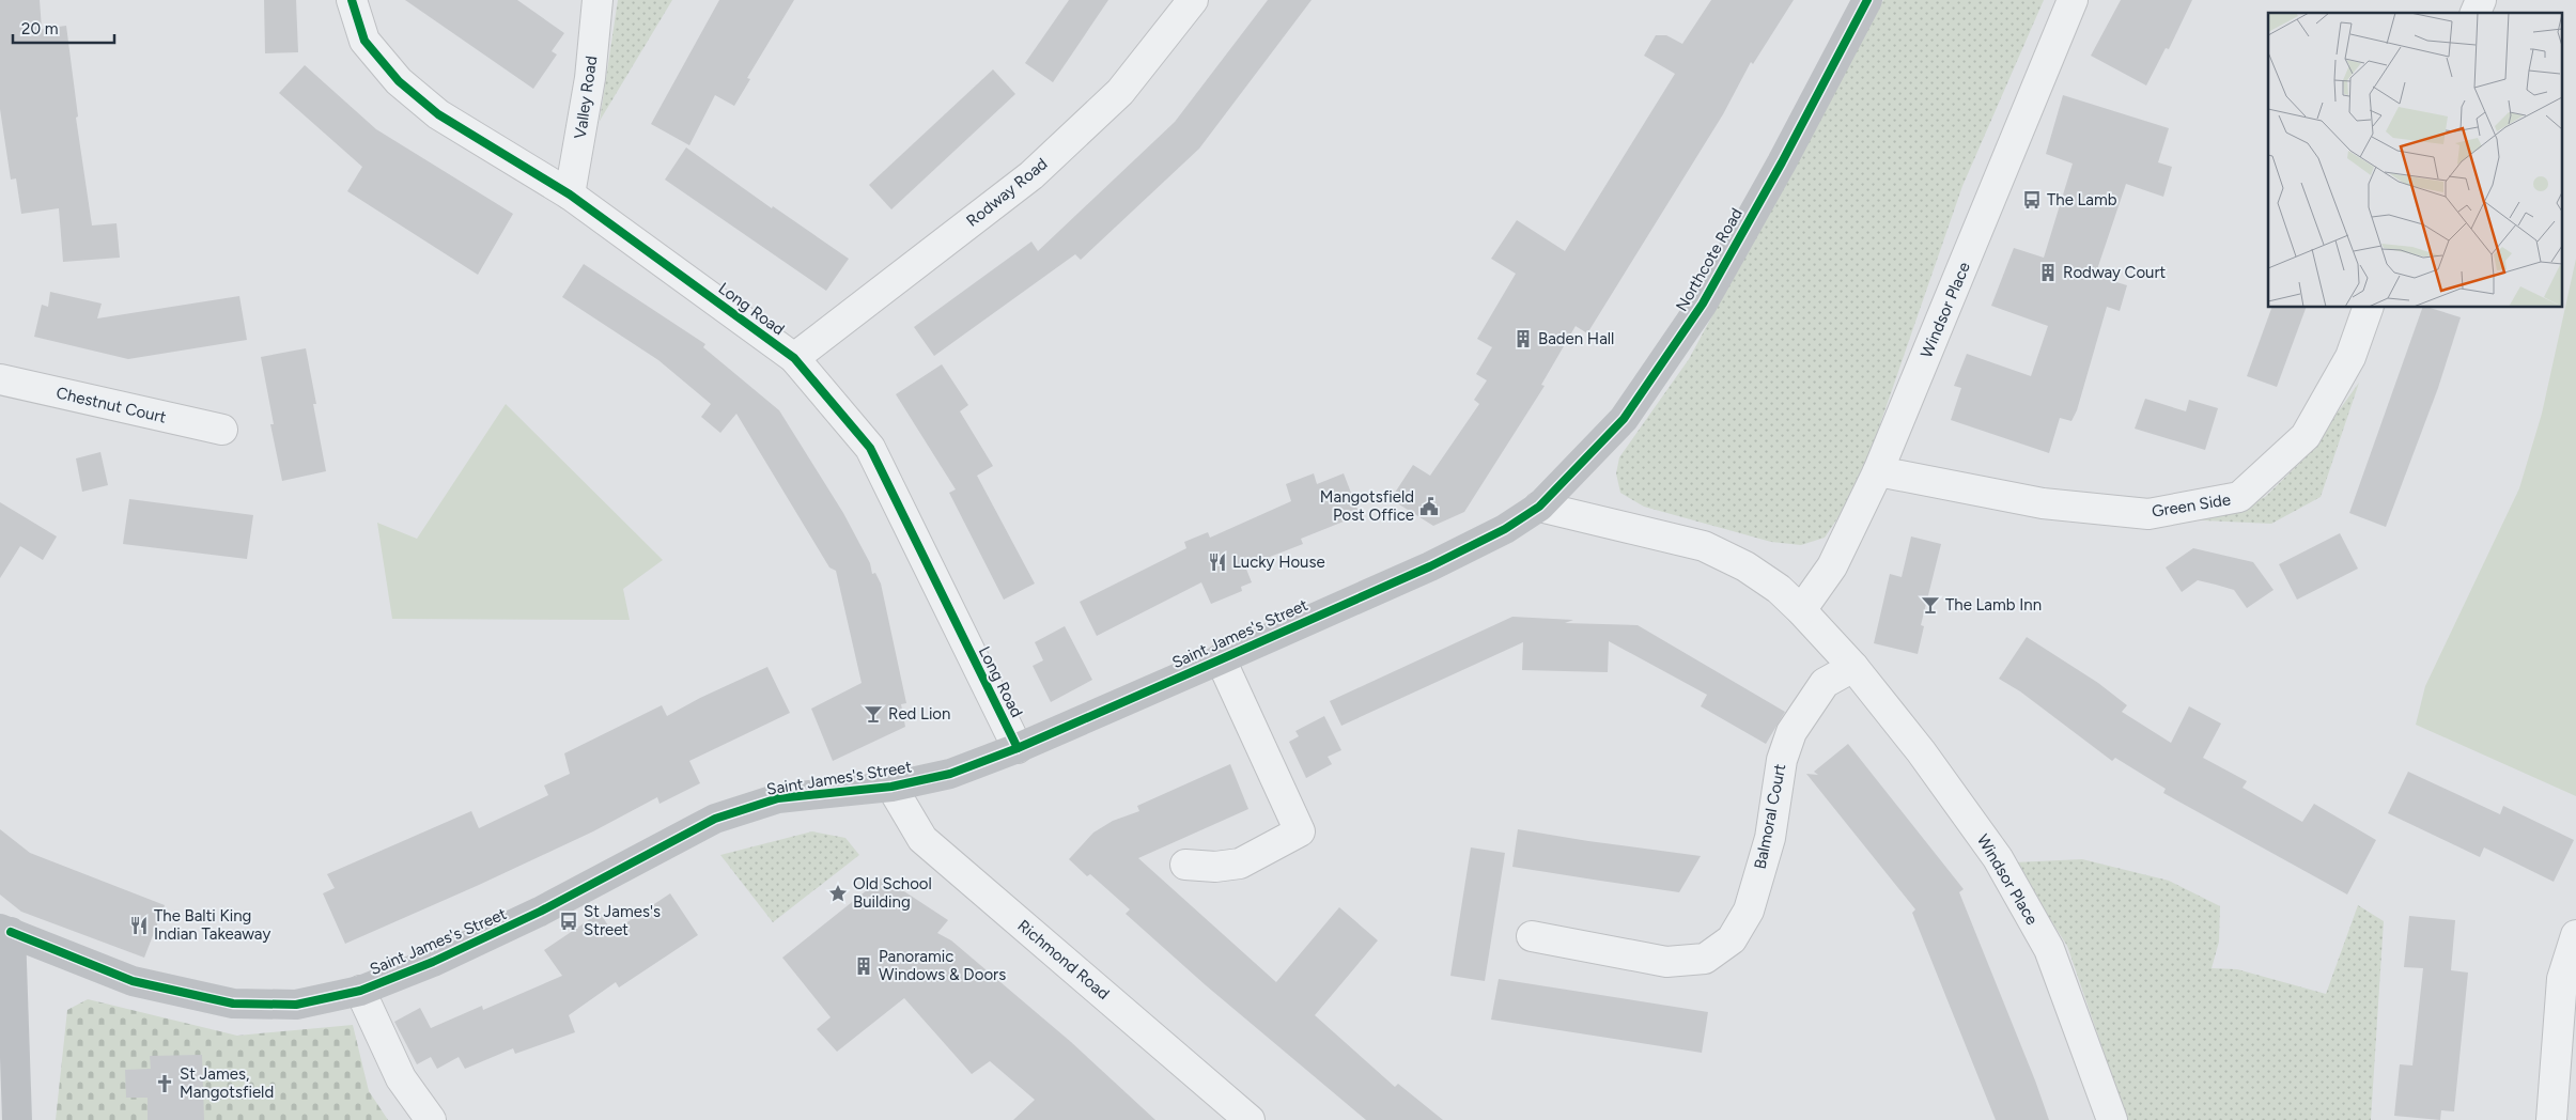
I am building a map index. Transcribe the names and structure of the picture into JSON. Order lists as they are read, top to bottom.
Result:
{
  "streets": {
    "street": [
      "Valley Road",
      "Rodway Road",
      "Northcote Road",
      "Long Road",
      "Windsor Place",
      "Chestnut Court",
      "Green Side",
      "Saint James's Street",
      "Balmoral Court",
      "Richmond Road"
    ]
  },
  "crossings": [
    ["Valley Road", "Long Road"],
    ["Rodway Road", "Long Road"],
    ["Northcote Road", "Saint James's Street"],
    ["Long Road", "Saint James's Street"],
    ["Windsor Place", "Green Side"],
    ["Windsor Place", "Balmoral Court"],
    ["Saint James's Street", "Richmond Road"]
  ],
  "places": {
    "bus stop": ["The Lamb", "St James's Street"],
    "building": ["Rodway Court", "Baden Hall", "Panoramic Windows & Doors"],
    "public building": ["Mangotsfield Post Office"],
    "restaurant": ["Lucky House", "The Balti King Indian Takeaway"],
    "bar": ["The Lamb Inn", "Red Lion"],
    "place": ["Old School Building"],
    "church": ["St James, Mangotsfield"]
  },
  "scale_bar": "20 m"
}
